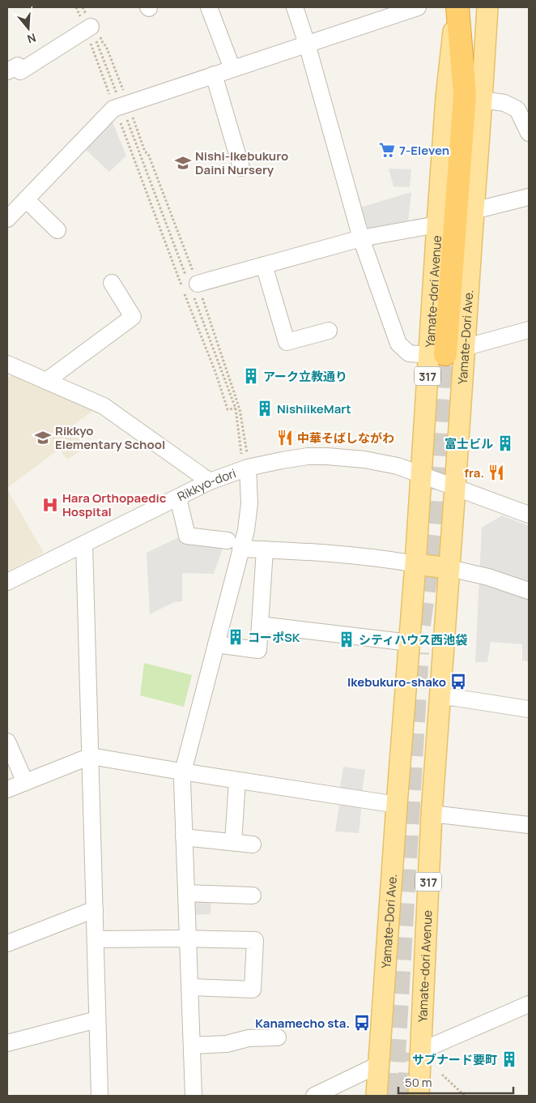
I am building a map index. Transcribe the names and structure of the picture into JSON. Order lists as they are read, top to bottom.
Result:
{
  "streets": {
    "main road": ["Yamate-dori Avenue", "Yamate-Dori Ave.", "317"],
    "street": ["Rikkyo-dori"]
  },
  "crossings": [
    ["Yamate-dori Avenue", "Yamate-Dori Ave."],
    ["Yamate-dori Avenue", "Rikkyo-dori"],
    ["Yamate-Dori Ave.", "Rikkyo-dori"]
  ],
  "places": {
    "supermarket": ["7-Eleven"],
    "school or university": ["Nishi-Ikebukuro Daini Nursery", "Rikkyo Elementary School"],
    "building": [
      "アーク立教通り",
      "NishiikeMart",
      "富士ビル",
      "コーポSK",
      "シティハウス西池袋",
      "サブナード要町"
    ],
    "restaurant": ["中華そばしながわ", "fra."],
    "hospital": ["Hara Orthopaedic Hospital"],
    "bus stop": ["Ikebukuro-shako", "Kanamecho sta."]
  },
  "scale_bar": "50 m",
  "north": "bottom"
}
